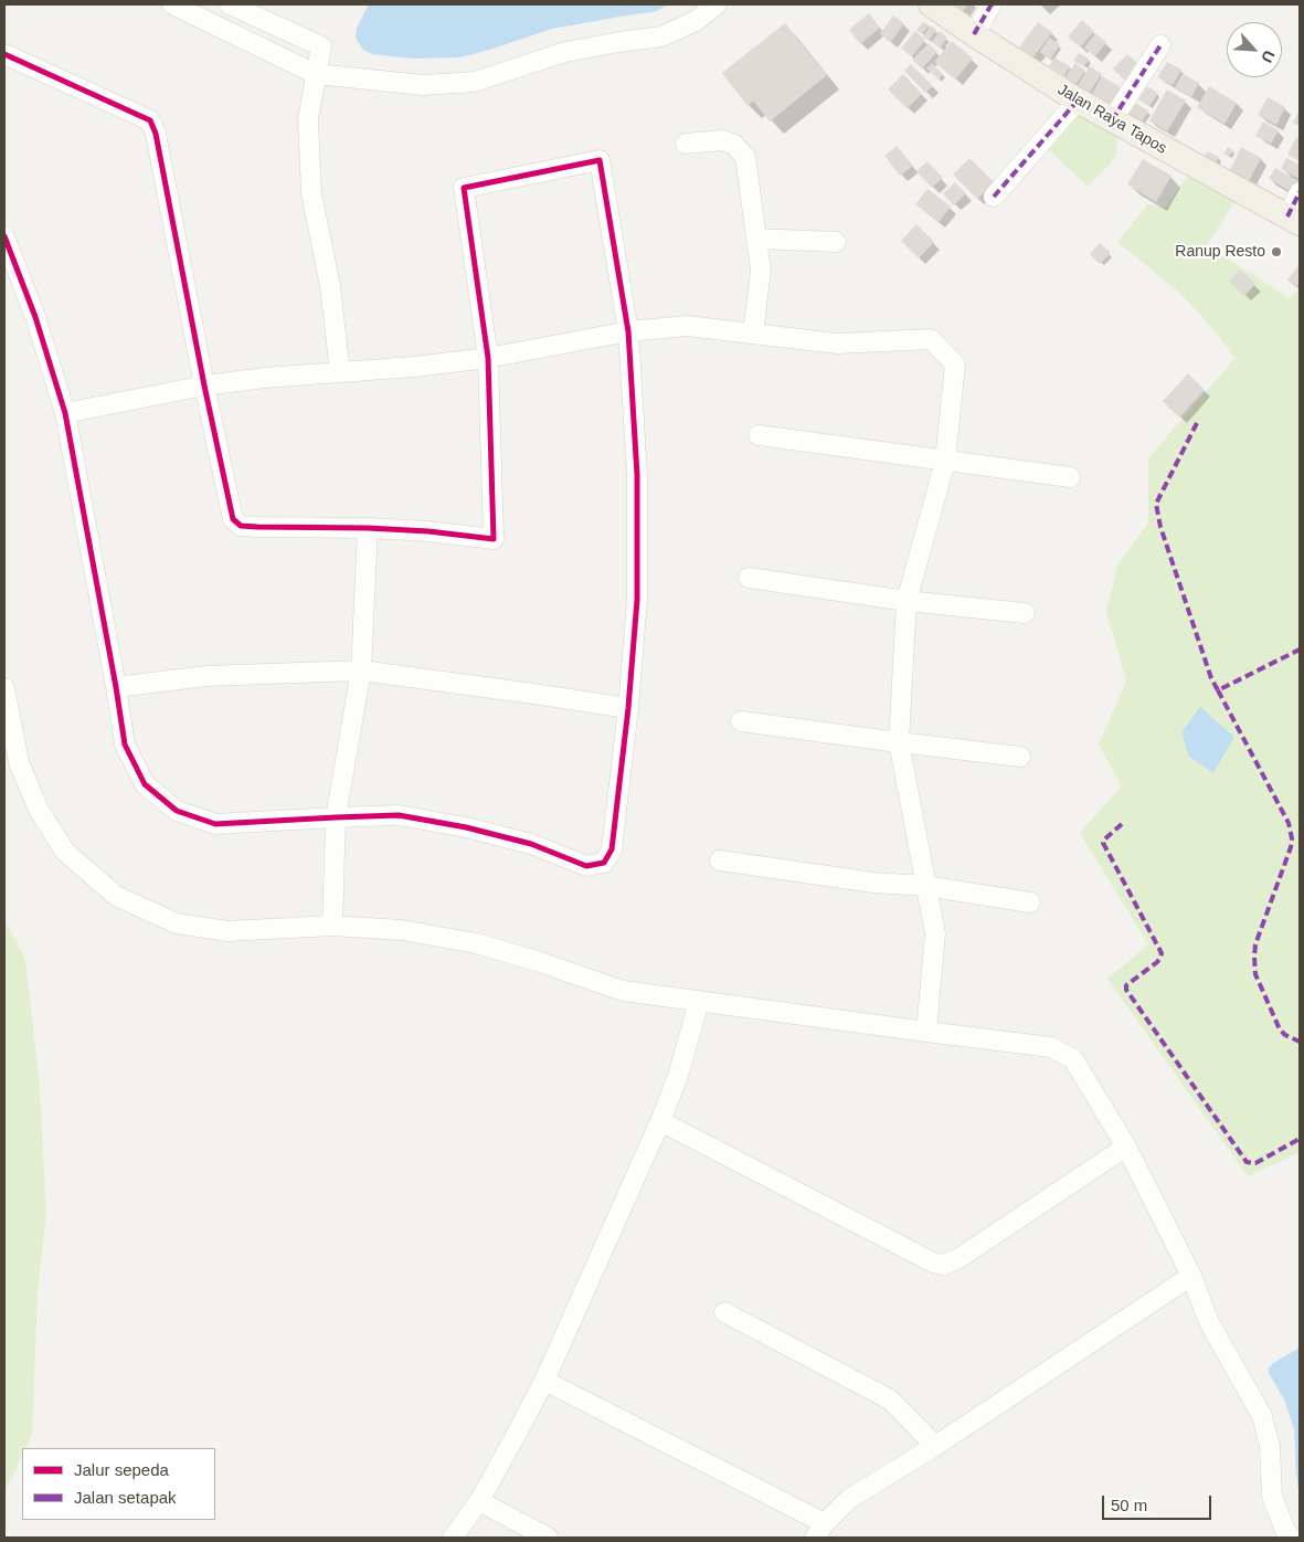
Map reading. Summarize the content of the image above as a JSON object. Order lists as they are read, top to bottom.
{
  "streets": {
    "main road": ["Jalan Raya Tapos"]
  },
  "places": ["Ranup Resto"],
  "legend": ["Jalur sepeda", "Jalan setapak"],
  "scale_bar": "50 m",
  "north": "bottom right"
}
